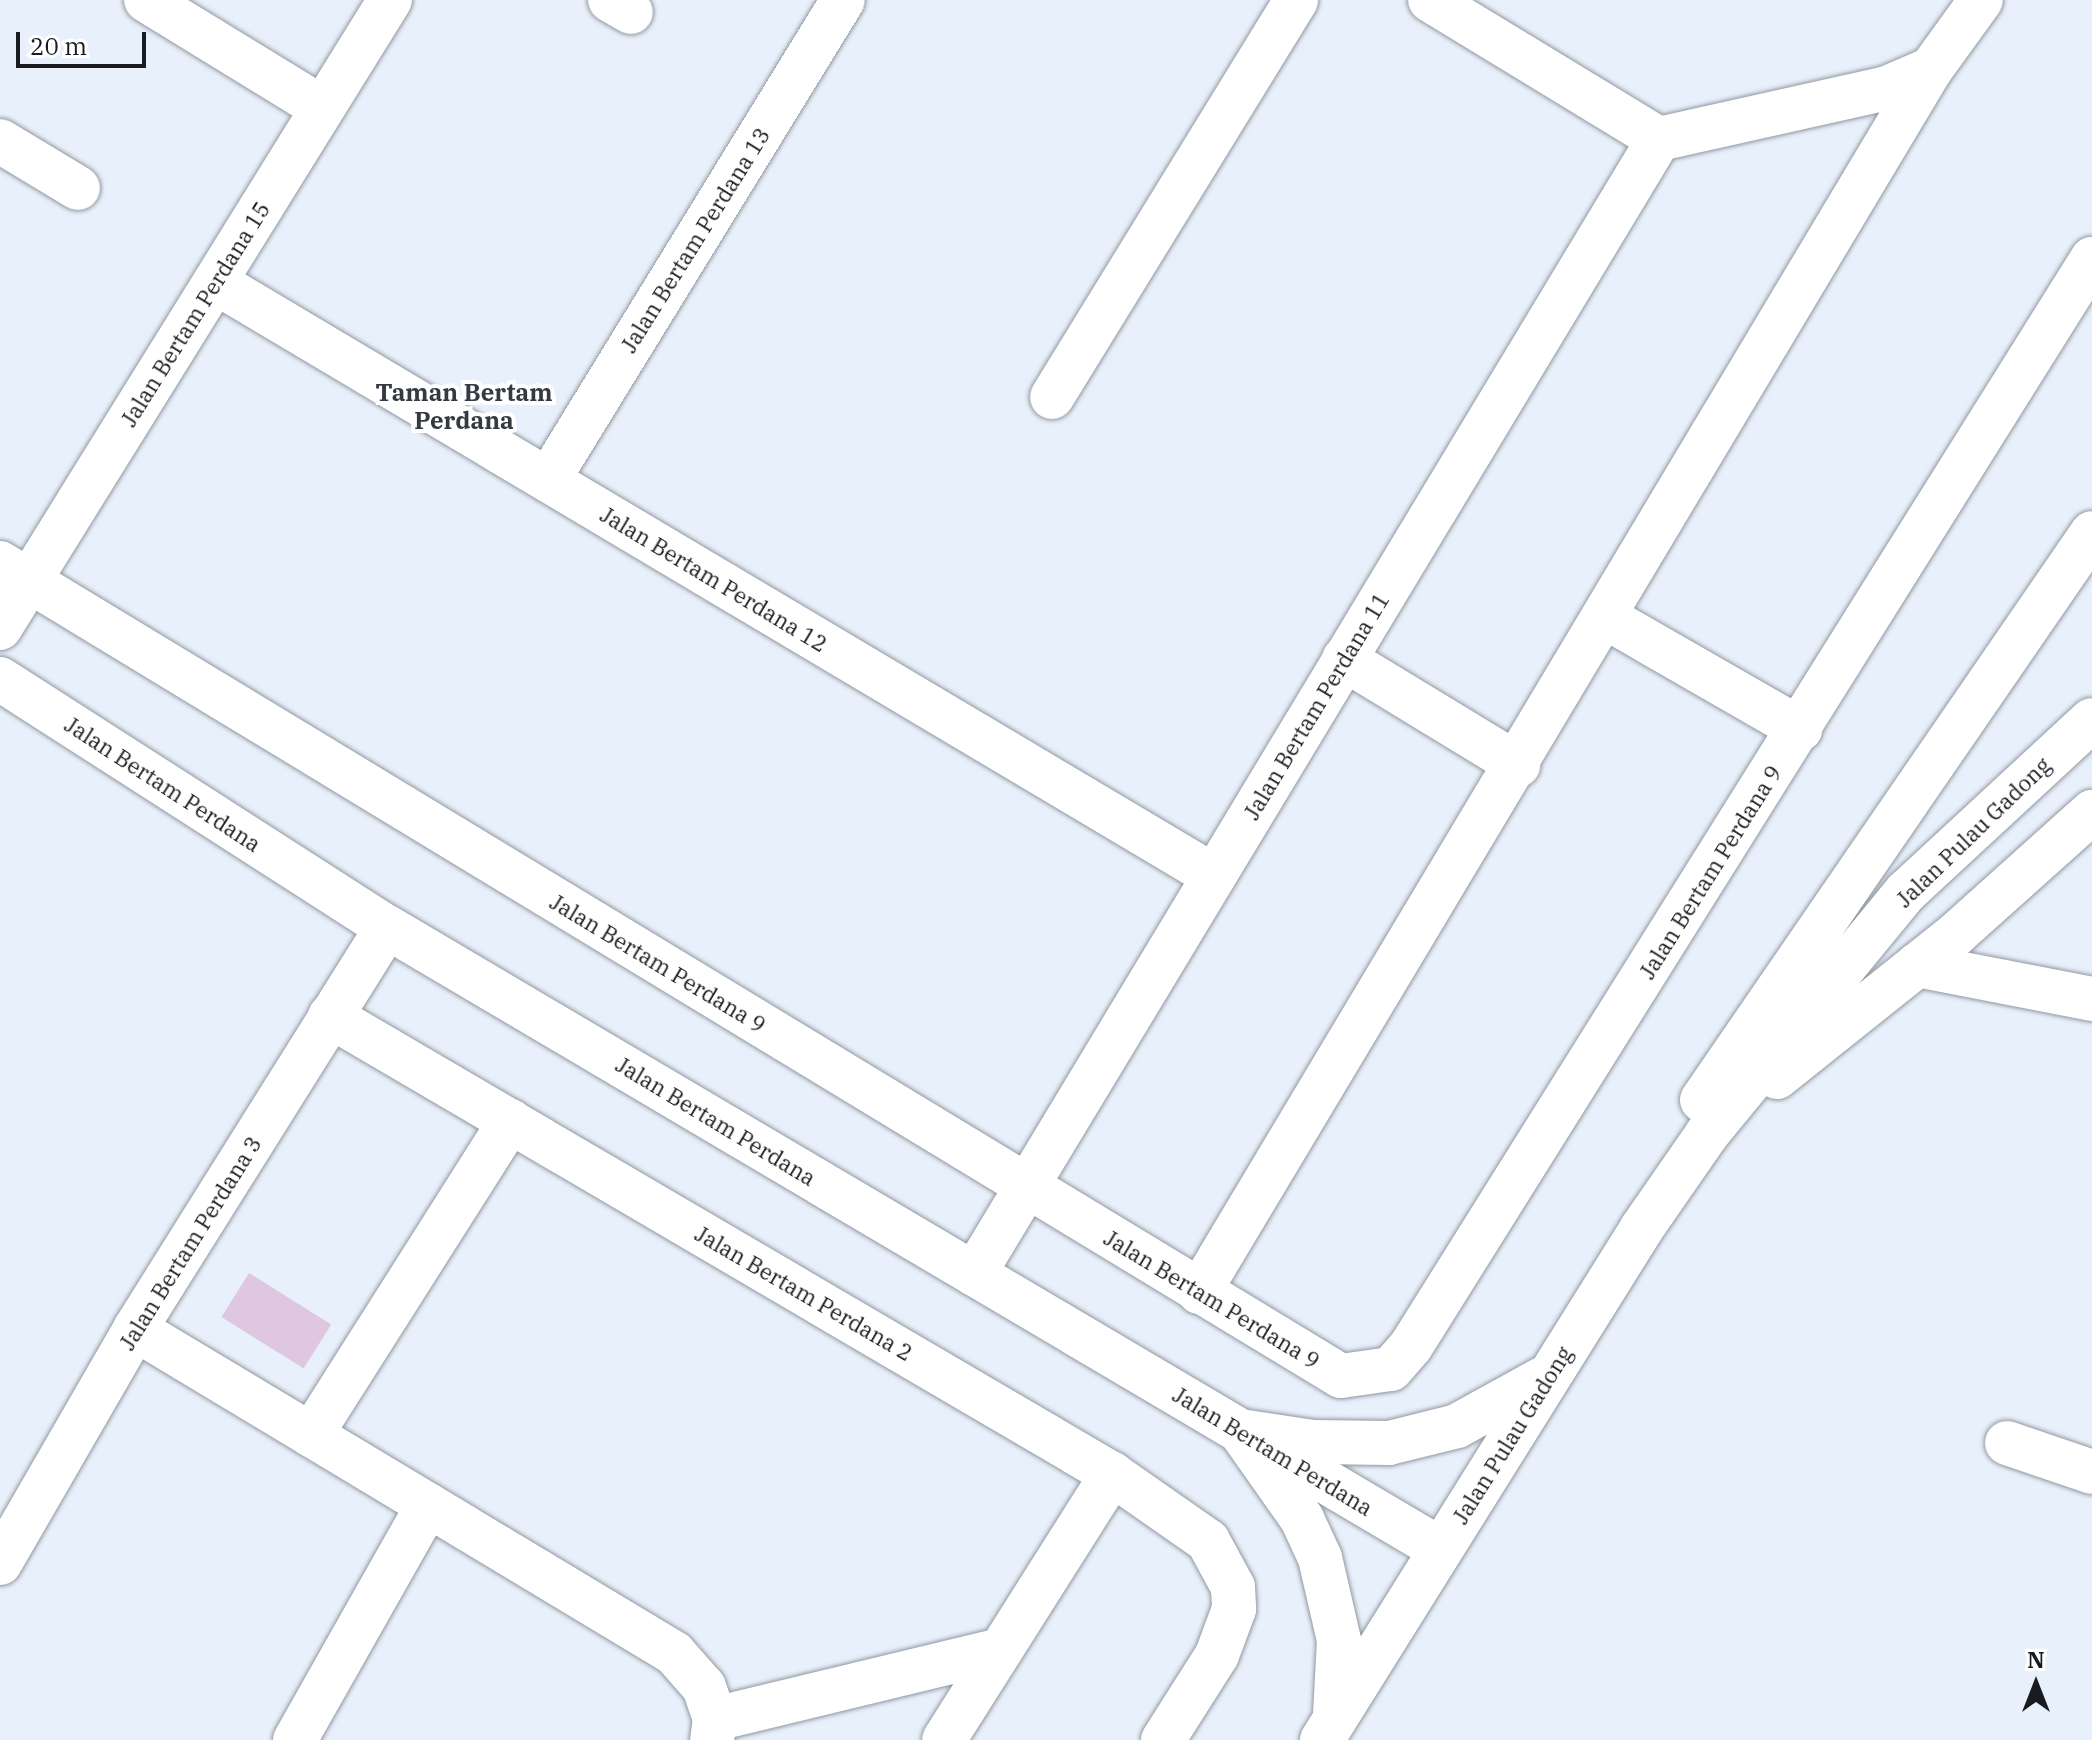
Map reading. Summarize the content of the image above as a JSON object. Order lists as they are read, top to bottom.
{
  "streets": {
    "street": [
      "Jalan Bertam Perdana 13",
      "Jalan Bertam Perdana 15",
      "Jalan Bertam Perdana 12",
      "Jalan Bertam Perdana 11",
      "Jalan Bertam Perdana",
      "Jalan Pulau Gadong",
      "Jalan Bertam Perdana 9",
      "Jalan Bertam Perdana 3",
      "Jalan Bertam Perdana 2"
    ]
  },
  "crossings": [
    ["Jalan Bertam Perdana 13", "Jalan Bertam Perdana 12"],
    ["Jalan Bertam Perdana 15", "Jalan Bertam Perdana 12"],
    ["Jalan Bertam Perdana 15", "Jalan Bertam Perdana 9"],
    ["Jalan Bertam Perdana 12", "Jalan Bertam Perdana 11"],
    ["Jalan Bertam Perdana 11", "Jalan Bertam Perdana"],
    ["Jalan Bertam Perdana 11", "Jalan Bertam Perdana 9"],
    ["Jalan Bertam Perdana", "Jalan Pulau Gadong"],
    ["Jalan Bertam Perdana", "Jalan Bertam Perdana 3"],
    ["Jalan Bertam Perdana 3", "Jalan Bertam Perdana 2"]
  ],
  "districts": ["Taman Bertam Perdana"],
  "scale_bar": "20 m",
  "north": "top"
}
